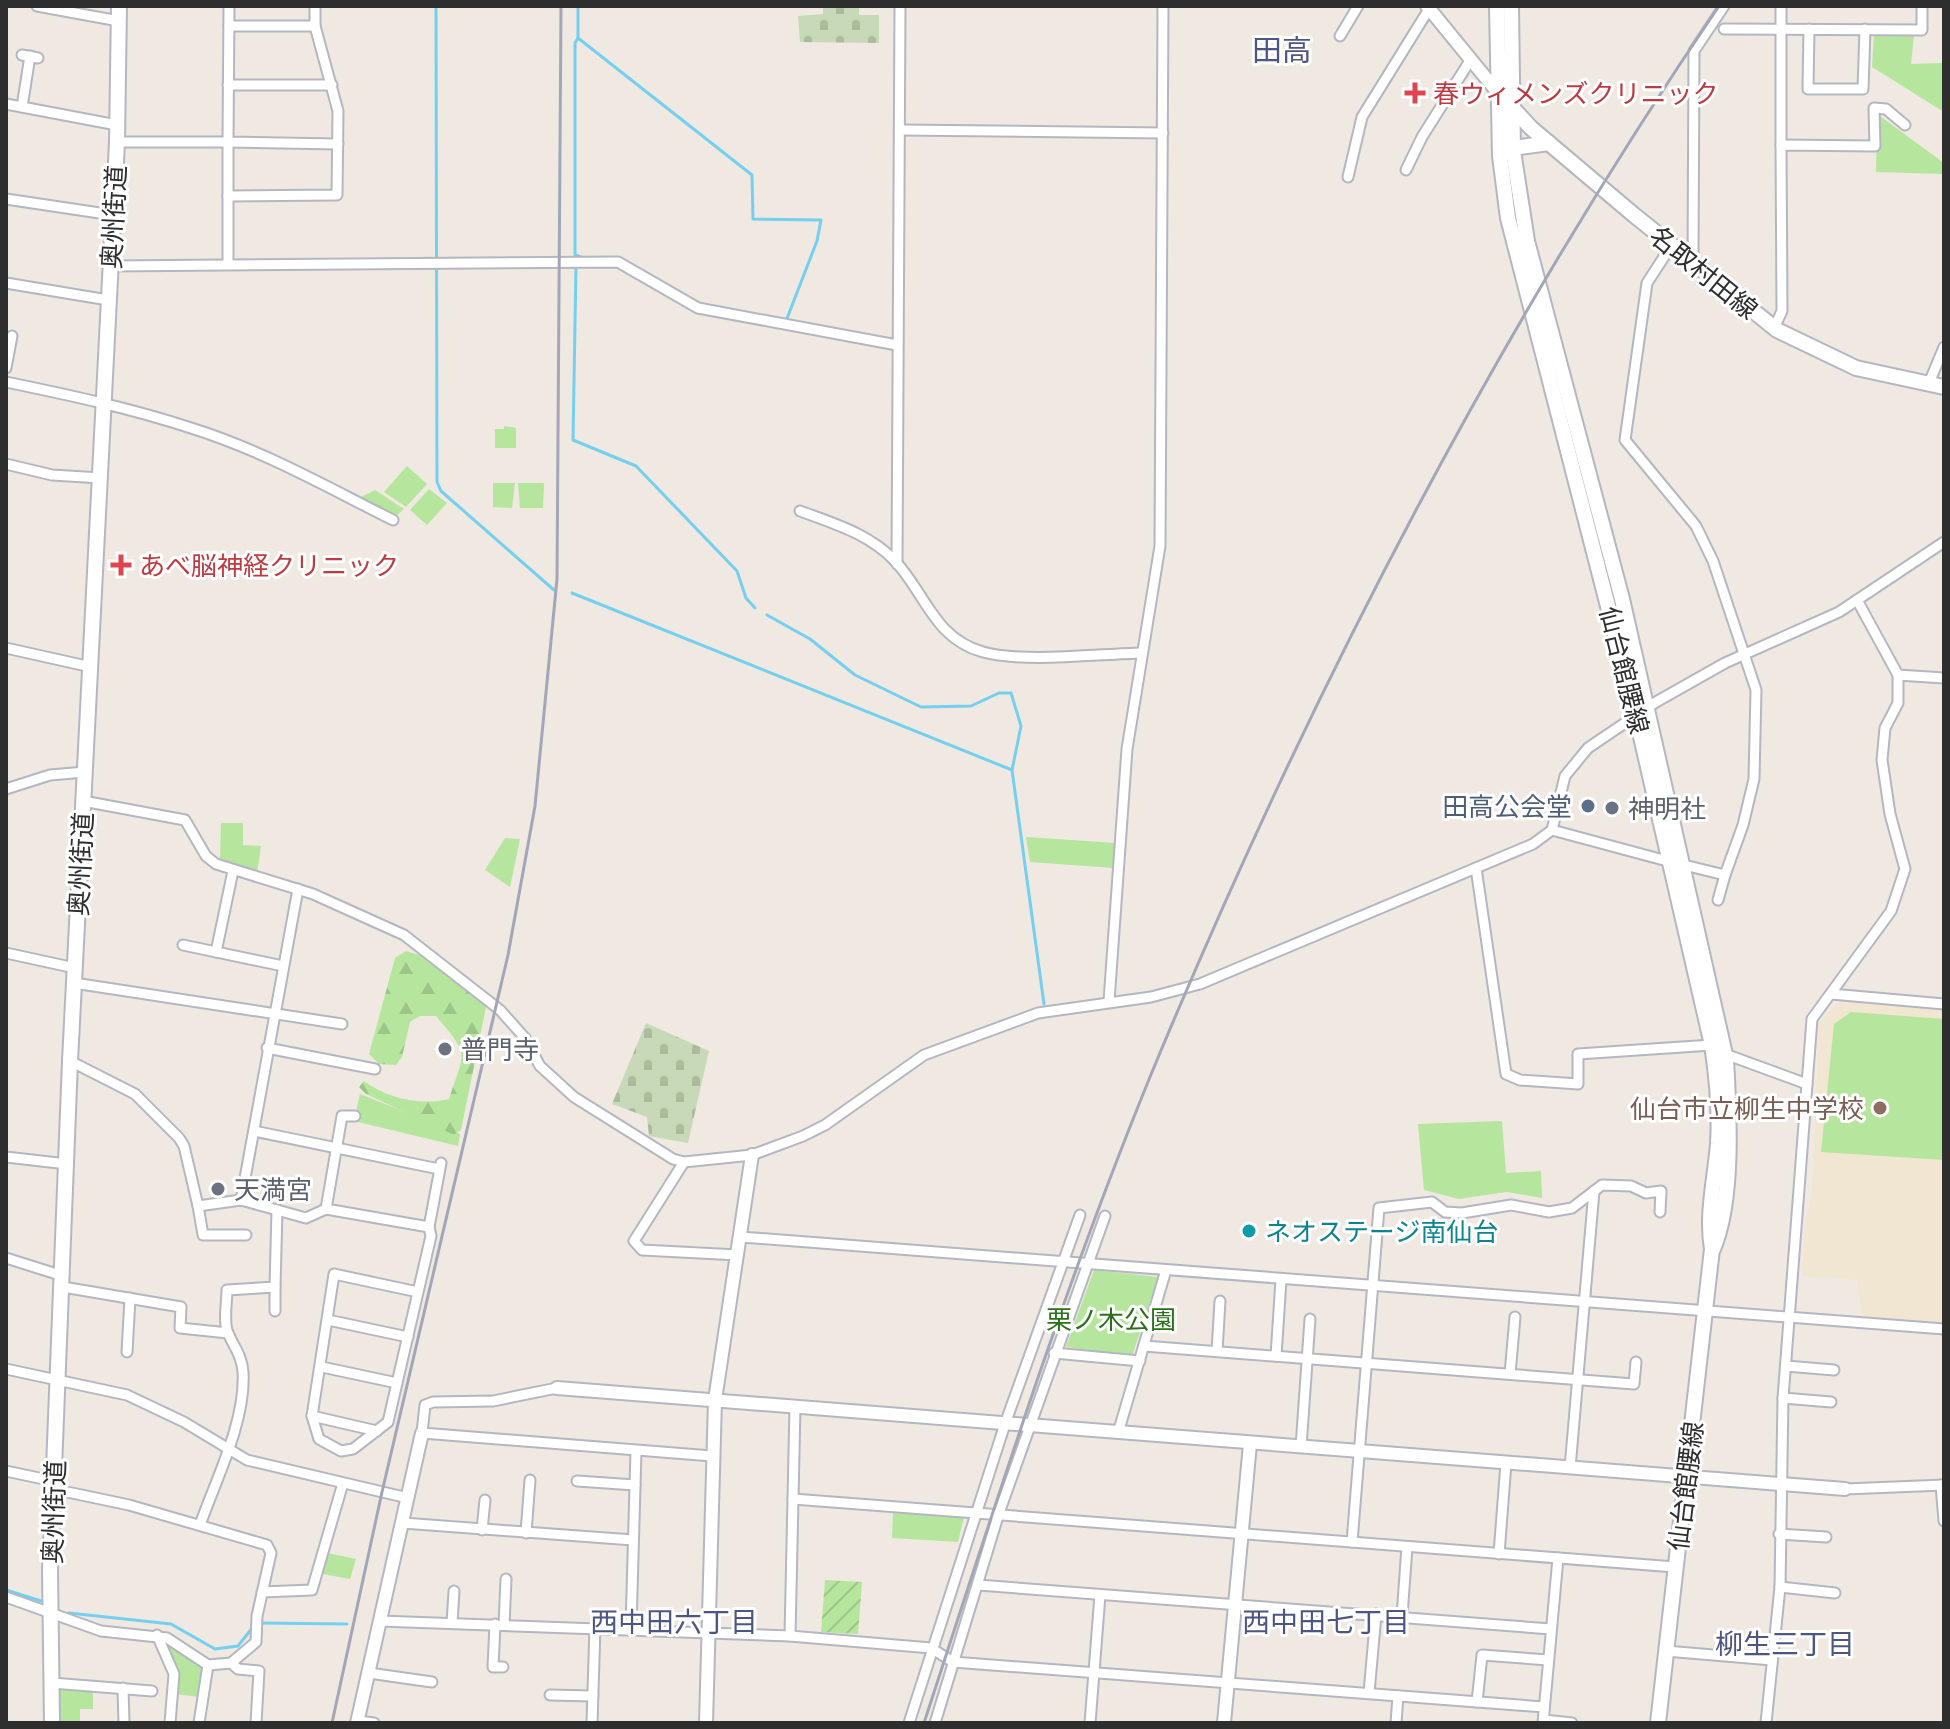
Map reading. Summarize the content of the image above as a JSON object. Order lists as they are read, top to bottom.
{
  "streets": {
    "main road": ["奥州街道", "名取村田線", "仙台館腰線"]
  },
  "crossings": [
    ["名取村田線", "仙台館腰線"]
  ],
  "districts": [
    "田高",
    "西中田六丁目",
    "西中田七丁目",
    "柳生三丁目"
  ],
  "parks": ["栗ノ木公園"],
  "places": {
    "health": ["春ウィメンズクリニック", "あべ脳神経クリニック"],
    "other": [
      "田高公会堂",
      "神明社",
      "普門寺",
      "仙台市立柳生中学校",
      "天満宮",
      "ネオステージ南仙台"
    ]
  }
}
